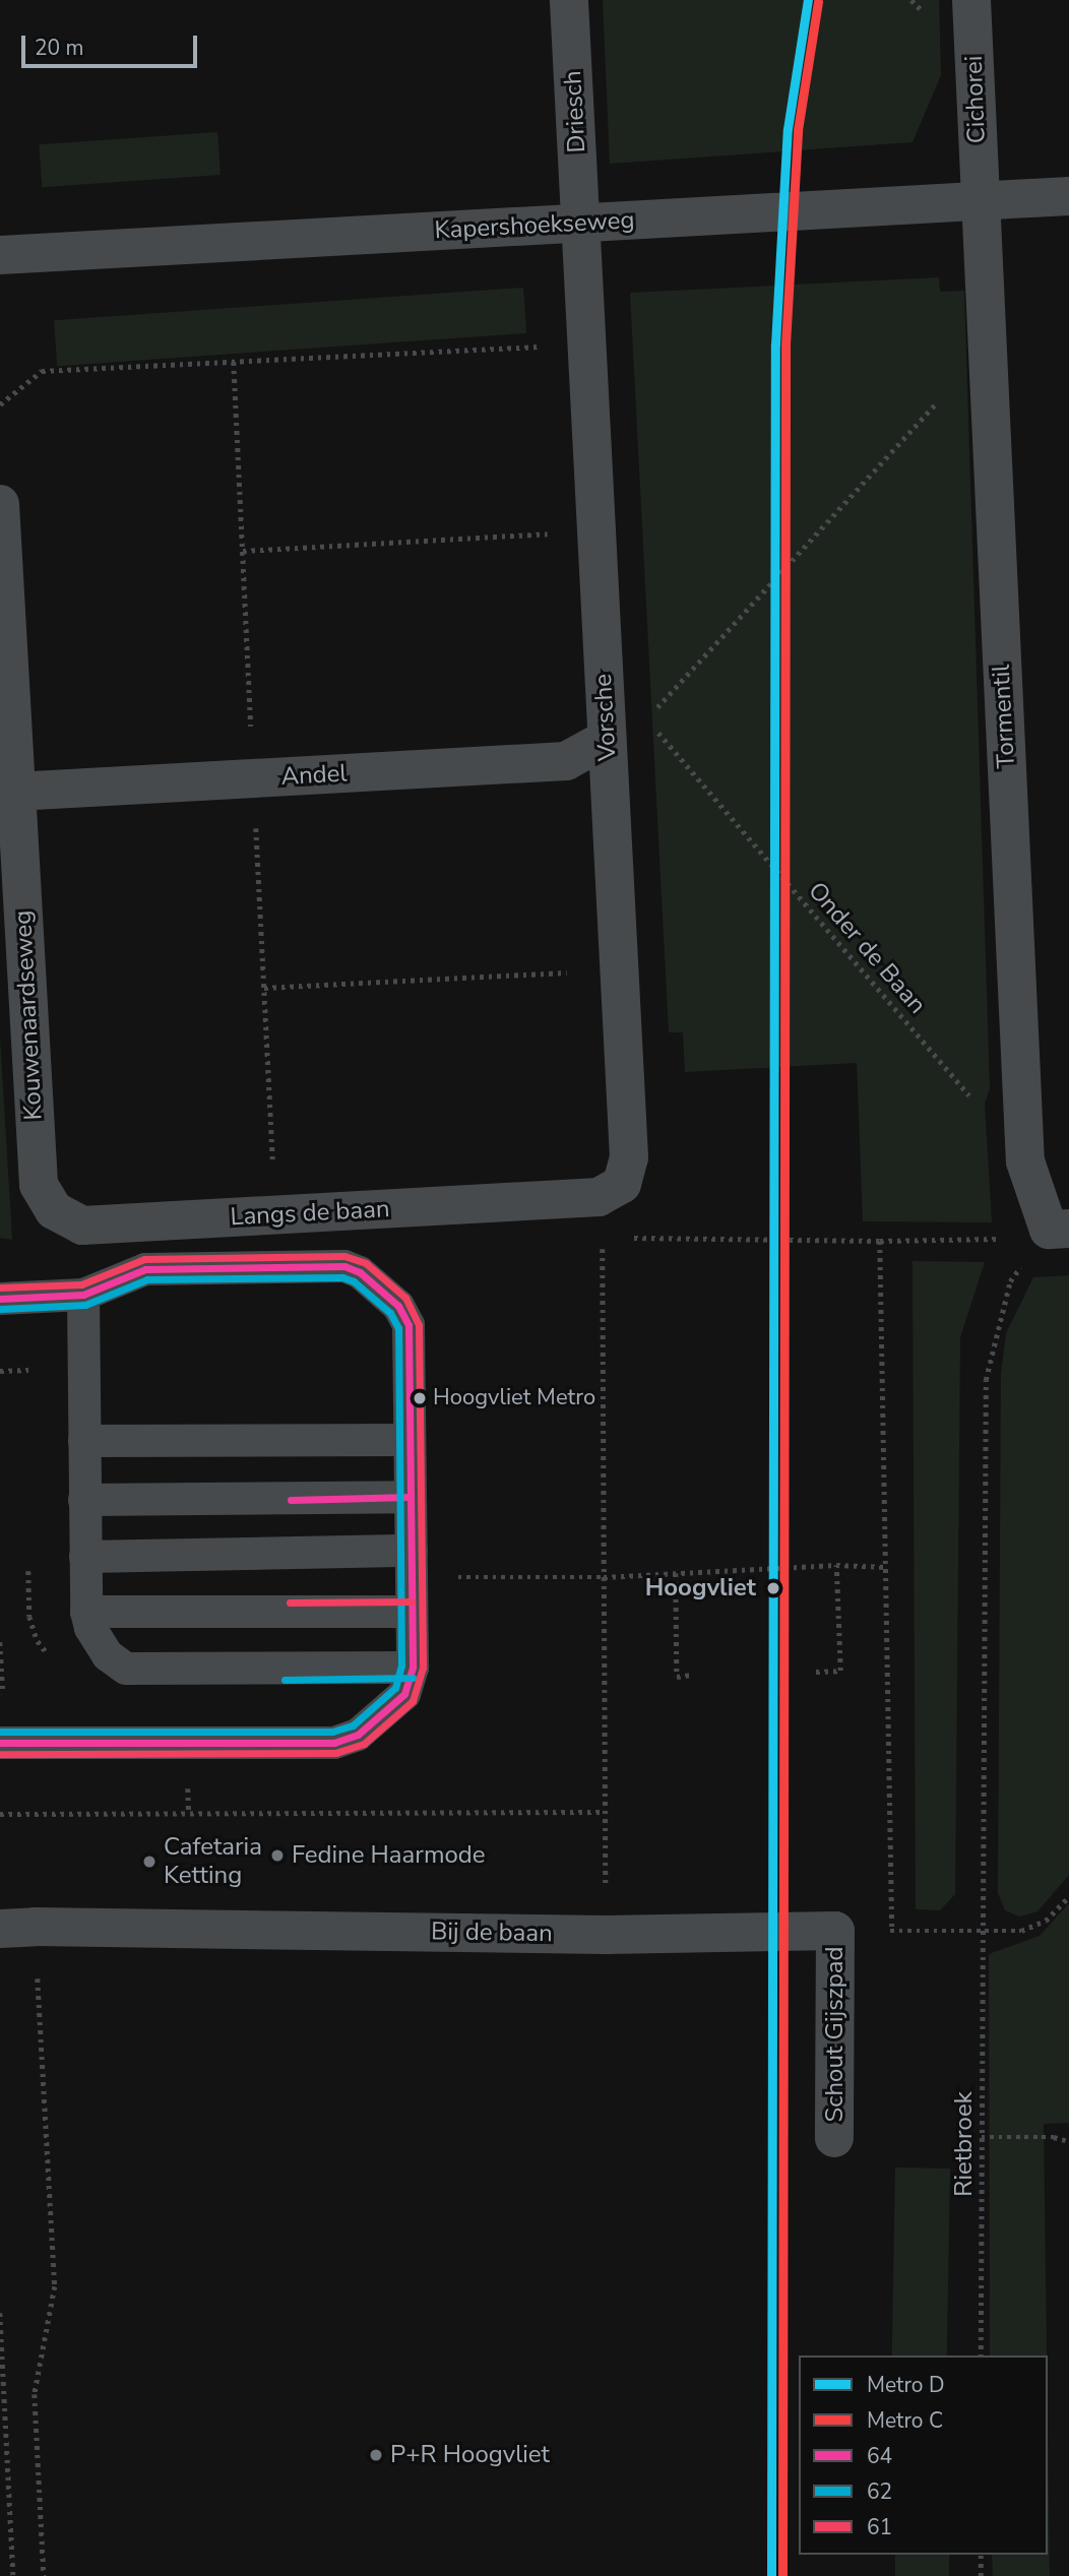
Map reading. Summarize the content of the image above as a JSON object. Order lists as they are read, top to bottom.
{
  "streets": {
    "street": [
      "Cichorei",
      "Driesch",
      "Kapershoekseweg",
      "Tormentil",
      "Vorsche",
      "Andel",
      "Kouwenaardseweg",
      "Langs de baan",
      "Bij de baan",
      "Schout Gijszpad"
    ],
    "path": ["Onder de Baan", "Rietbroek"]
  },
  "crossings": [
    ["Cichorei", "Kapershoekseweg"],
    ["Cichorei", "Tormentil"],
    ["Driesch", "Kapershoekseweg"],
    ["Driesch", "Vorsche"],
    ["Kapershoekseweg", "Tormentil"],
    ["Kapershoekseweg", "Vorsche"],
    ["Tormentil", "Rietbroek"],
    ["Vorsche", "Andel"],
    ["Vorsche", "Langs de baan"],
    ["Andel", "Kouwenaardseweg"],
    ["Kouwenaardseweg", "Langs de baan"],
    ["Bij de baan", "Schout Gijszpad"]
  ],
  "places": [
    "Hoogvliet Metro",
    "Hoogvliet",
    "Fedine Haarmode",
    "Cafetaria Ketting",
    "P+R Hoogvliet"
  ],
  "lines": [
    "metro line D",
    "metro line C",
    "transit line 61",
    "transit line 64",
    "transit line 62"
  ],
  "legend": [
    "Metro D",
    "Metro C",
    "64",
    "62",
    "61"
  ],
  "scale_bar": "20 m"
}
